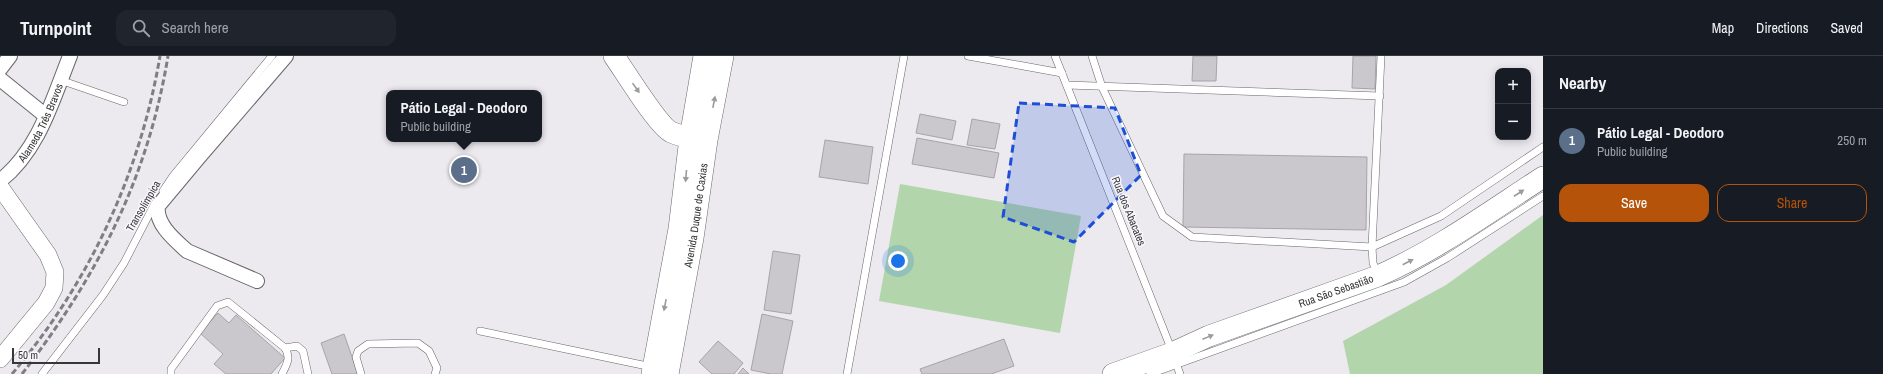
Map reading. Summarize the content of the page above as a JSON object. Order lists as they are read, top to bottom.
{
  "streets": {
    "main road": ["Avenida Duque de Caxias", "Rua São Sebastião"],
    "street": ["Alameda Três Bravos"],
    "lane": ["Transolímpica", "Rua dos Abacates"]
  },
  "crossings": [
    ["Rua dos Abacates", "Rua São Sebastião"]
  ],
  "scale_bar": "50 m",
  "page": {
    "header": "Turnpoint",
    "search": "Search here",
    "nav": ["Map", "Directions", "Saved"],
    "heading": "Nearby",
    "map_buttons": ["+", "−"],
    "popup": ["Pátio Legal - Deodoro", "Public building"],
    "list": [
      {
        "mark": "1",
        "name": "Pátio Legal - Deodoro",
        "note": "Public building",
        "value": "250 m"
      }
    ],
    "pins": "1",
    "buttons": ["Save", "Share"],
    "scale": "50 m"
  }
}
